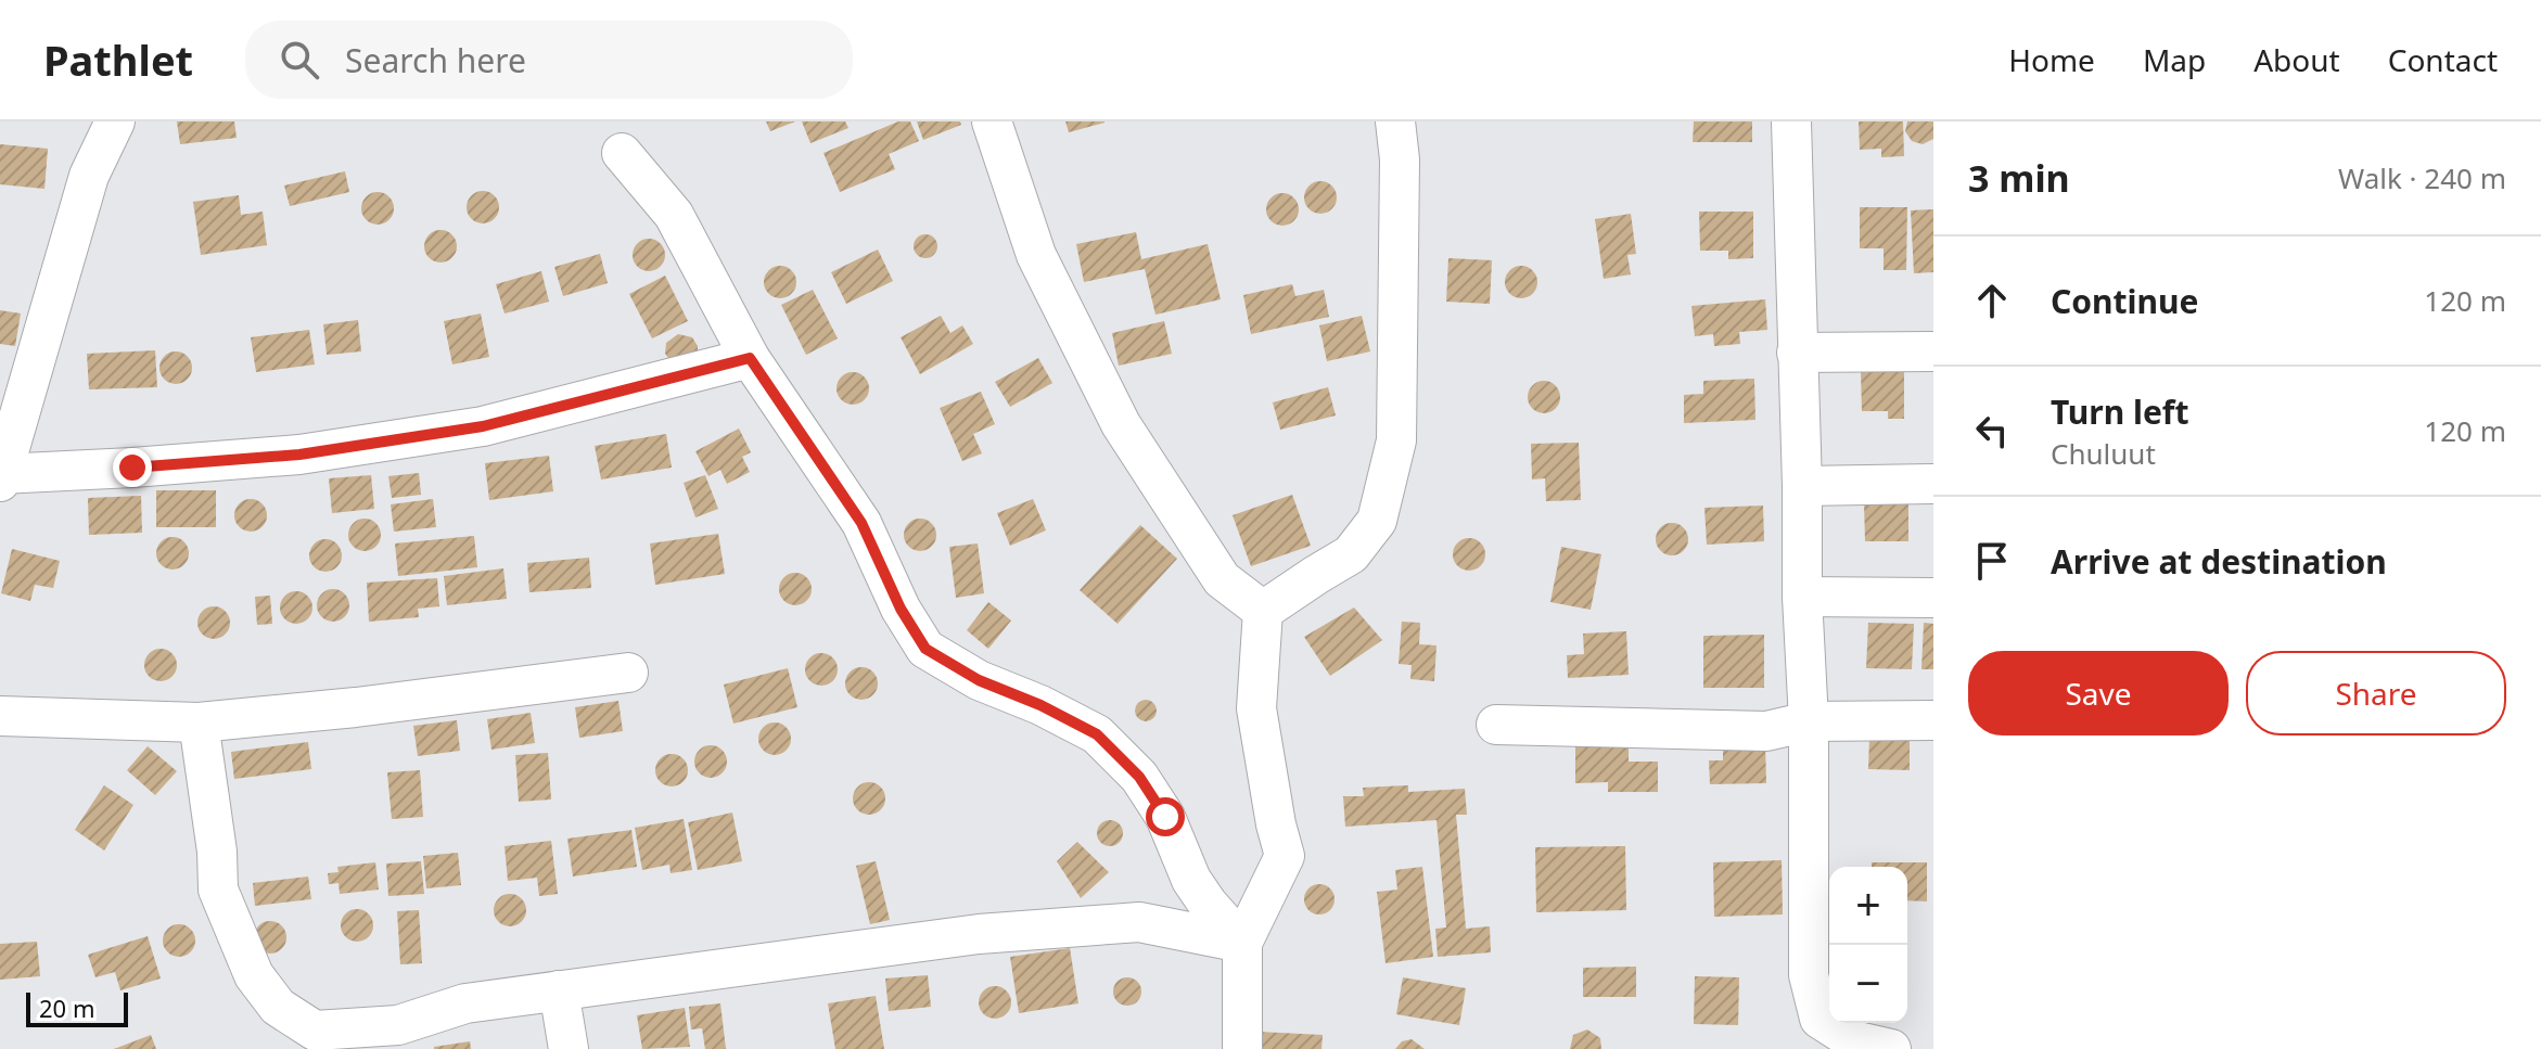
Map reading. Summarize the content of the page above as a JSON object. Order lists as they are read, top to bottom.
{
  "scale_bar": "20 m",
  "page": {
    "header": "Pathlet",
    "search": "Search here",
    "nav": [
      "Home",
      "Map",
      "About",
      "Contact"
    ],
    "heading": ["3 min", "Walk · 240 m"],
    "list": [
      ["Continue", "120 m"],
      ["Turn left", "Chuluut", "120 m"],
      "Arrive at destination"
    ],
    "buttons": ["Save", "Share"],
    "map_buttons": ["+", "−"],
    "scale": "20 m"
  }
}
